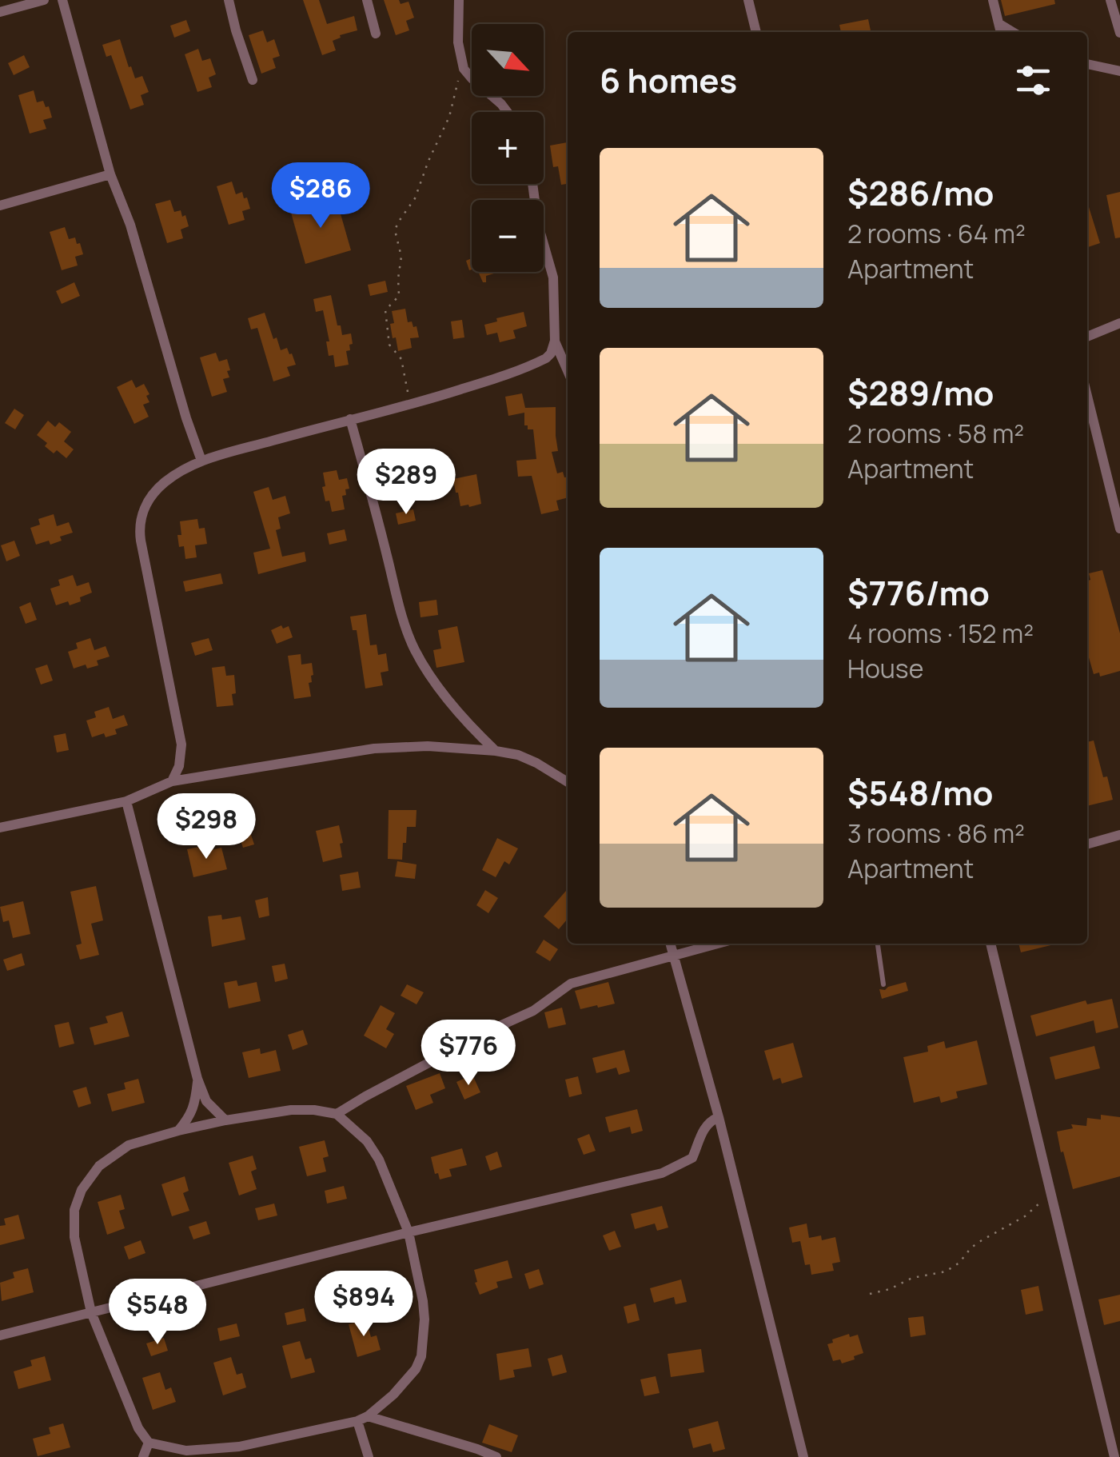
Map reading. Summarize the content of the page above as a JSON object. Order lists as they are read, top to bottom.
{
  "north": "bottom right",
  "page": {
    "map_buttons": ["+", "−"],
    "heading": "6 homes",
    "list": [
      {
        "name": "$286/mo",
        "note": "2 rooms · 64 m² · Apartment"
      },
      {
        "name": "$289/mo",
        "note": "2 rooms · 58 m² · Apartment"
      },
      {
        "name": "$776/mo",
        "note": "4 rooms · 152 m² · House"
      },
      {
        "name": "$548/mo",
        "note": "3 rooms · 86 m² · Apartment"
      }
    ],
    "price": [
      "$286",
      "$289",
      "$298",
      "$776",
      "$894",
      "$548"
    ]
  }
}
